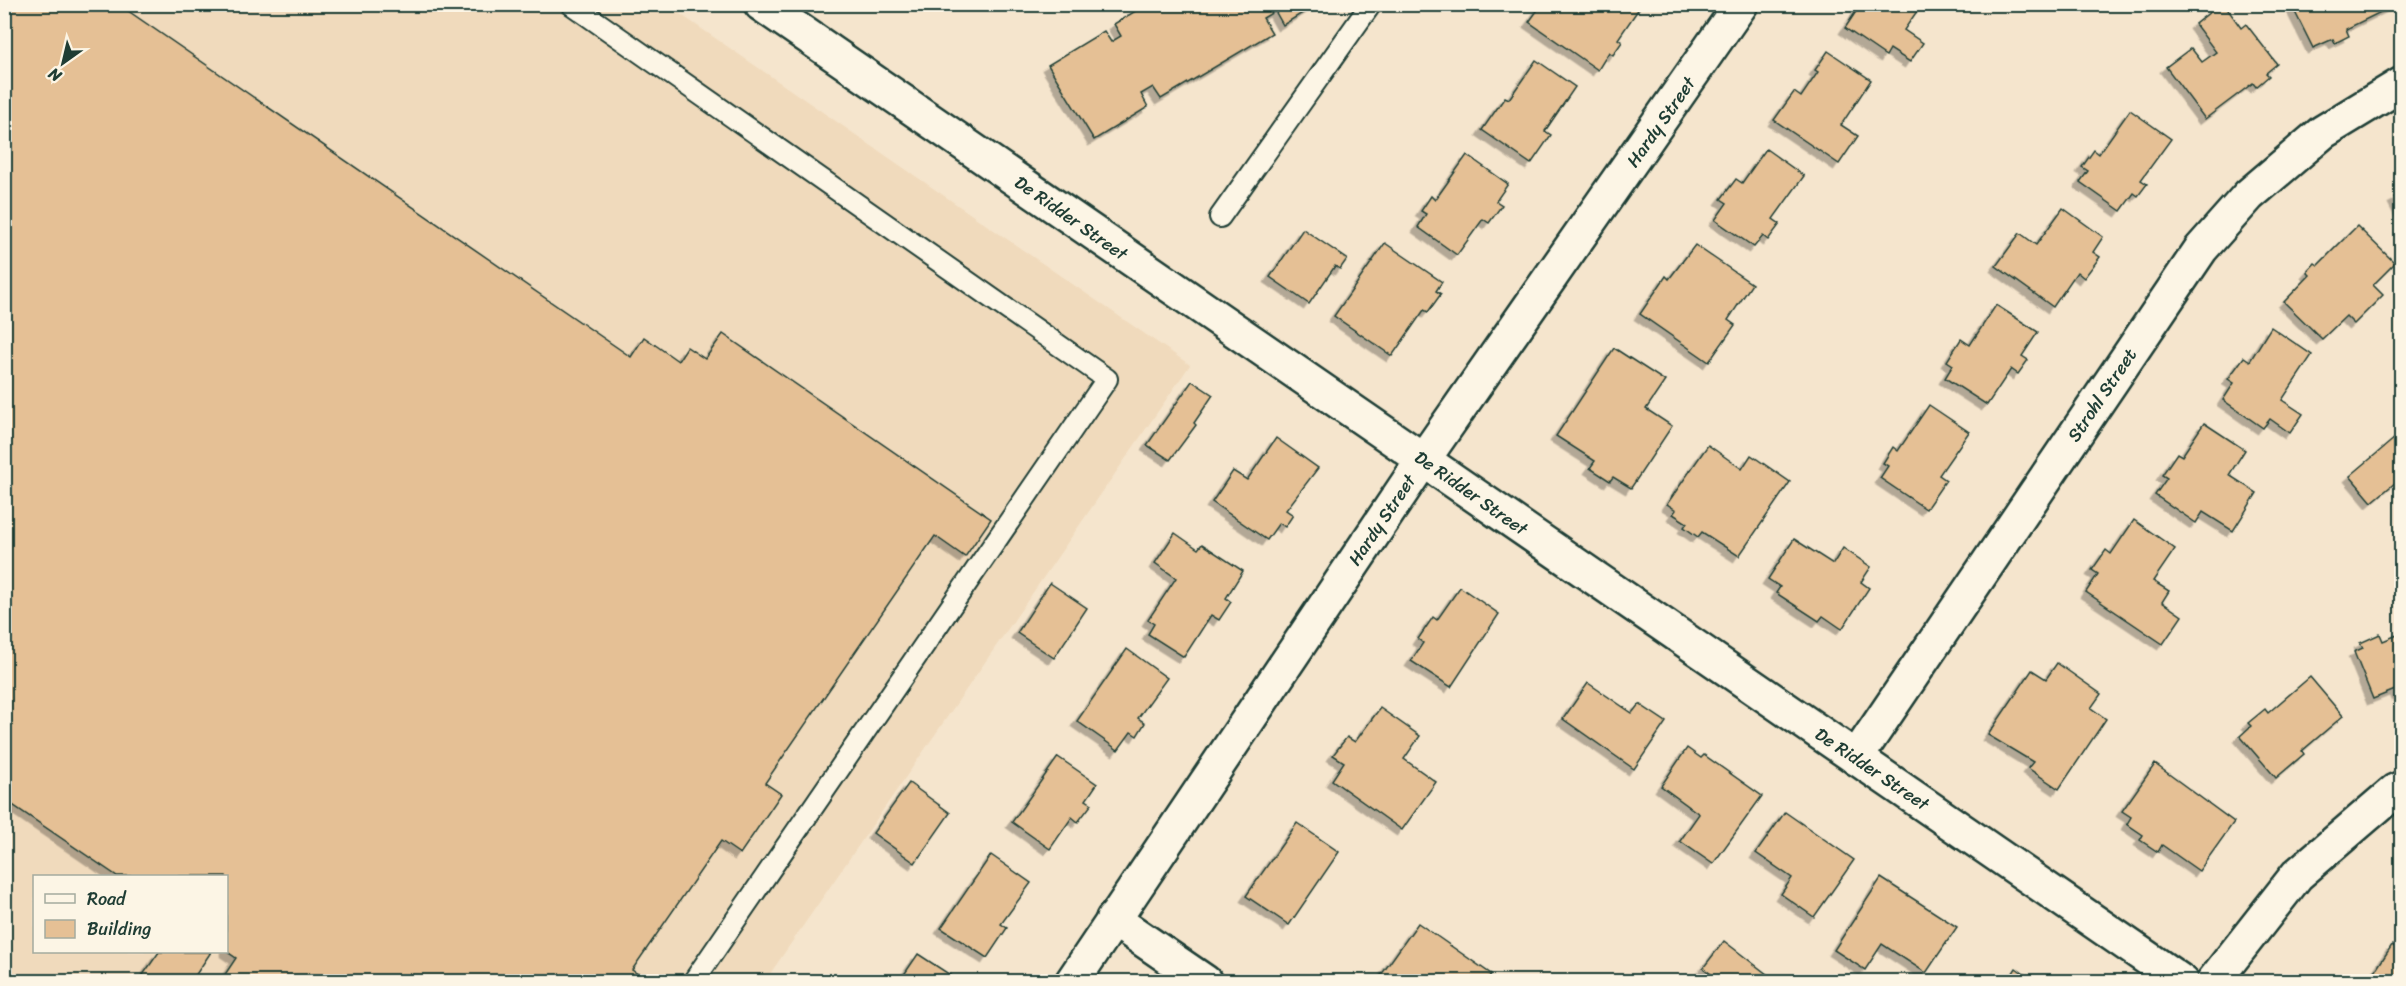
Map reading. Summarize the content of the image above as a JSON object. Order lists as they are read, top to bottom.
{
  "streets": {
    "street": ["Hardy Street", "De Ridder Street", "Strohl Street"]
  },
  "crossings": [
    ["Hardy Street", "De Ridder Street"],
    ["De Ridder Street", "Strohl Street"]
  ],
  "legend": ["Road", "Building"],
  "north": "bottom left"
}
